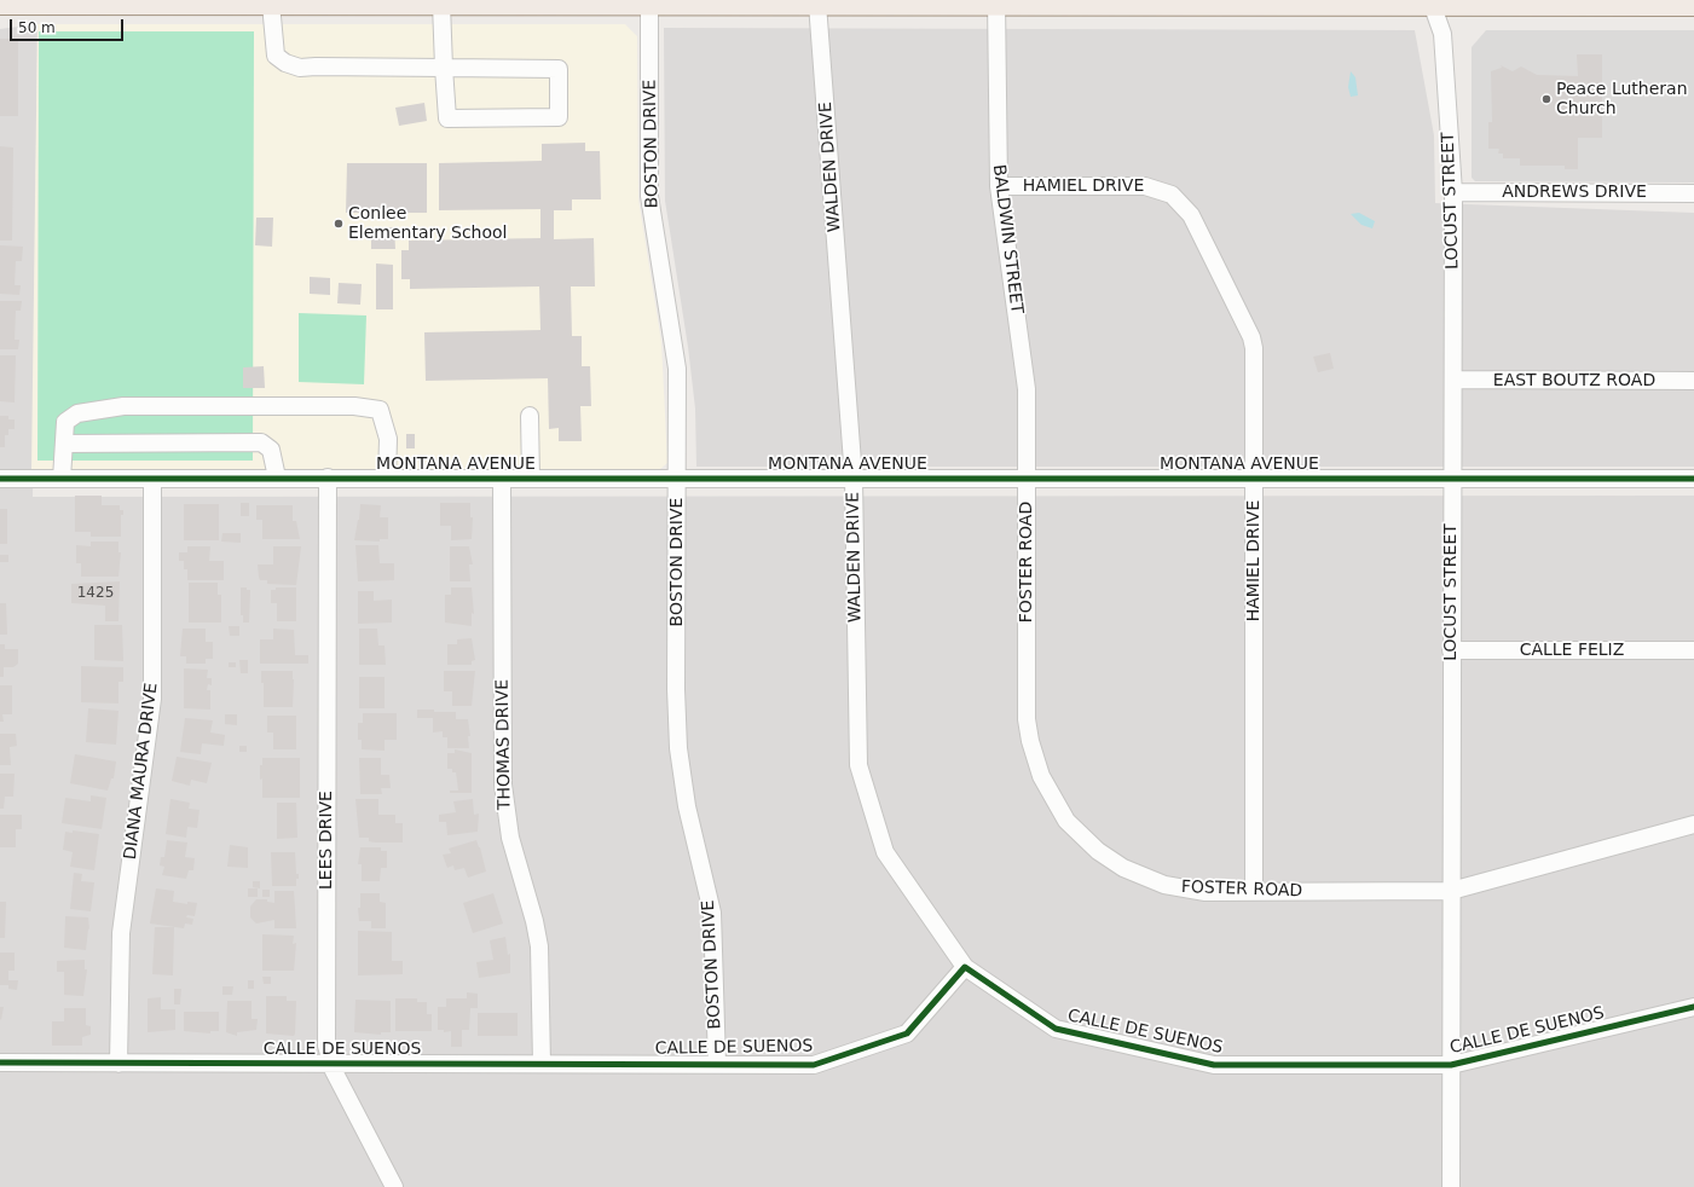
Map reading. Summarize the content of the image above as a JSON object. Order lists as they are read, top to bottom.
{
  "streets": {
    "street": [
      "BOSTON DRIVE",
      "WALDEN DRIVE",
      "HAMIEL DRIVE",
      "ANDREWS DRIVE",
      "LOCUST STREET",
      "BALDWIN STREET",
      "EAST BOUTZ ROAD",
      "MONTANA AVENUE",
      "FOSTER ROAD",
      "CALLE FELIZ",
      "THOMAS DRIVE",
      "DIANA MAURA DRIVE",
      "LEES DRIVE",
      "CALLE DE SUENOS"
    ]
  },
  "crossings": [
    ["BOSTON DRIVE", "MONTANA AVENUE"],
    ["BOSTON DRIVE", "CALLE DE SUENOS"],
    ["WALDEN DRIVE", "MONTANA AVENUE"],
    ["WALDEN DRIVE", "CALLE DE SUENOS"],
    ["HAMIEL DRIVE", "BALDWIN STREET"],
    ["HAMIEL DRIVE", "MONTANA AVENUE"],
    ["HAMIEL DRIVE", "FOSTER ROAD"],
    ["ANDREWS DRIVE", "LOCUST STREET"],
    ["LOCUST STREET", "EAST BOUTZ ROAD"],
    ["LOCUST STREET", "MONTANA AVENUE"],
    ["LOCUST STREET", "FOSTER ROAD"],
    ["LOCUST STREET", "CALLE FELIZ"],
    ["LOCUST STREET", "CALLE DE SUENOS"],
    ["BALDWIN STREET", "MONTANA AVENUE"],
    ["BALDWIN STREET", "FOSTER ROAD"],
    ["MONTANA AVENUE", "FOSTER ROAD"],
    ["MONTANA AVENUE", "THOMAS DRIVE"],
    ["MONTANA AVENUE", "DIANA MAURA DRIVE"],
    ["MONTANA AVENUE", "LEES DRIVE"],
    ["THOMAS DRIVE", "CALLE DE SUENOS"],
    ["DIANA MAURA DRIVE", "CALLE DE SUENOS"],
    ["LEES DRIVE", "CALLE DE SUENOS"]
  ],
  "places": ["Peace Lutheran Church", "Conlee Elementary School"],
  "house_numbers": ["1425"],
  "scale_bar": "50 m"
}
